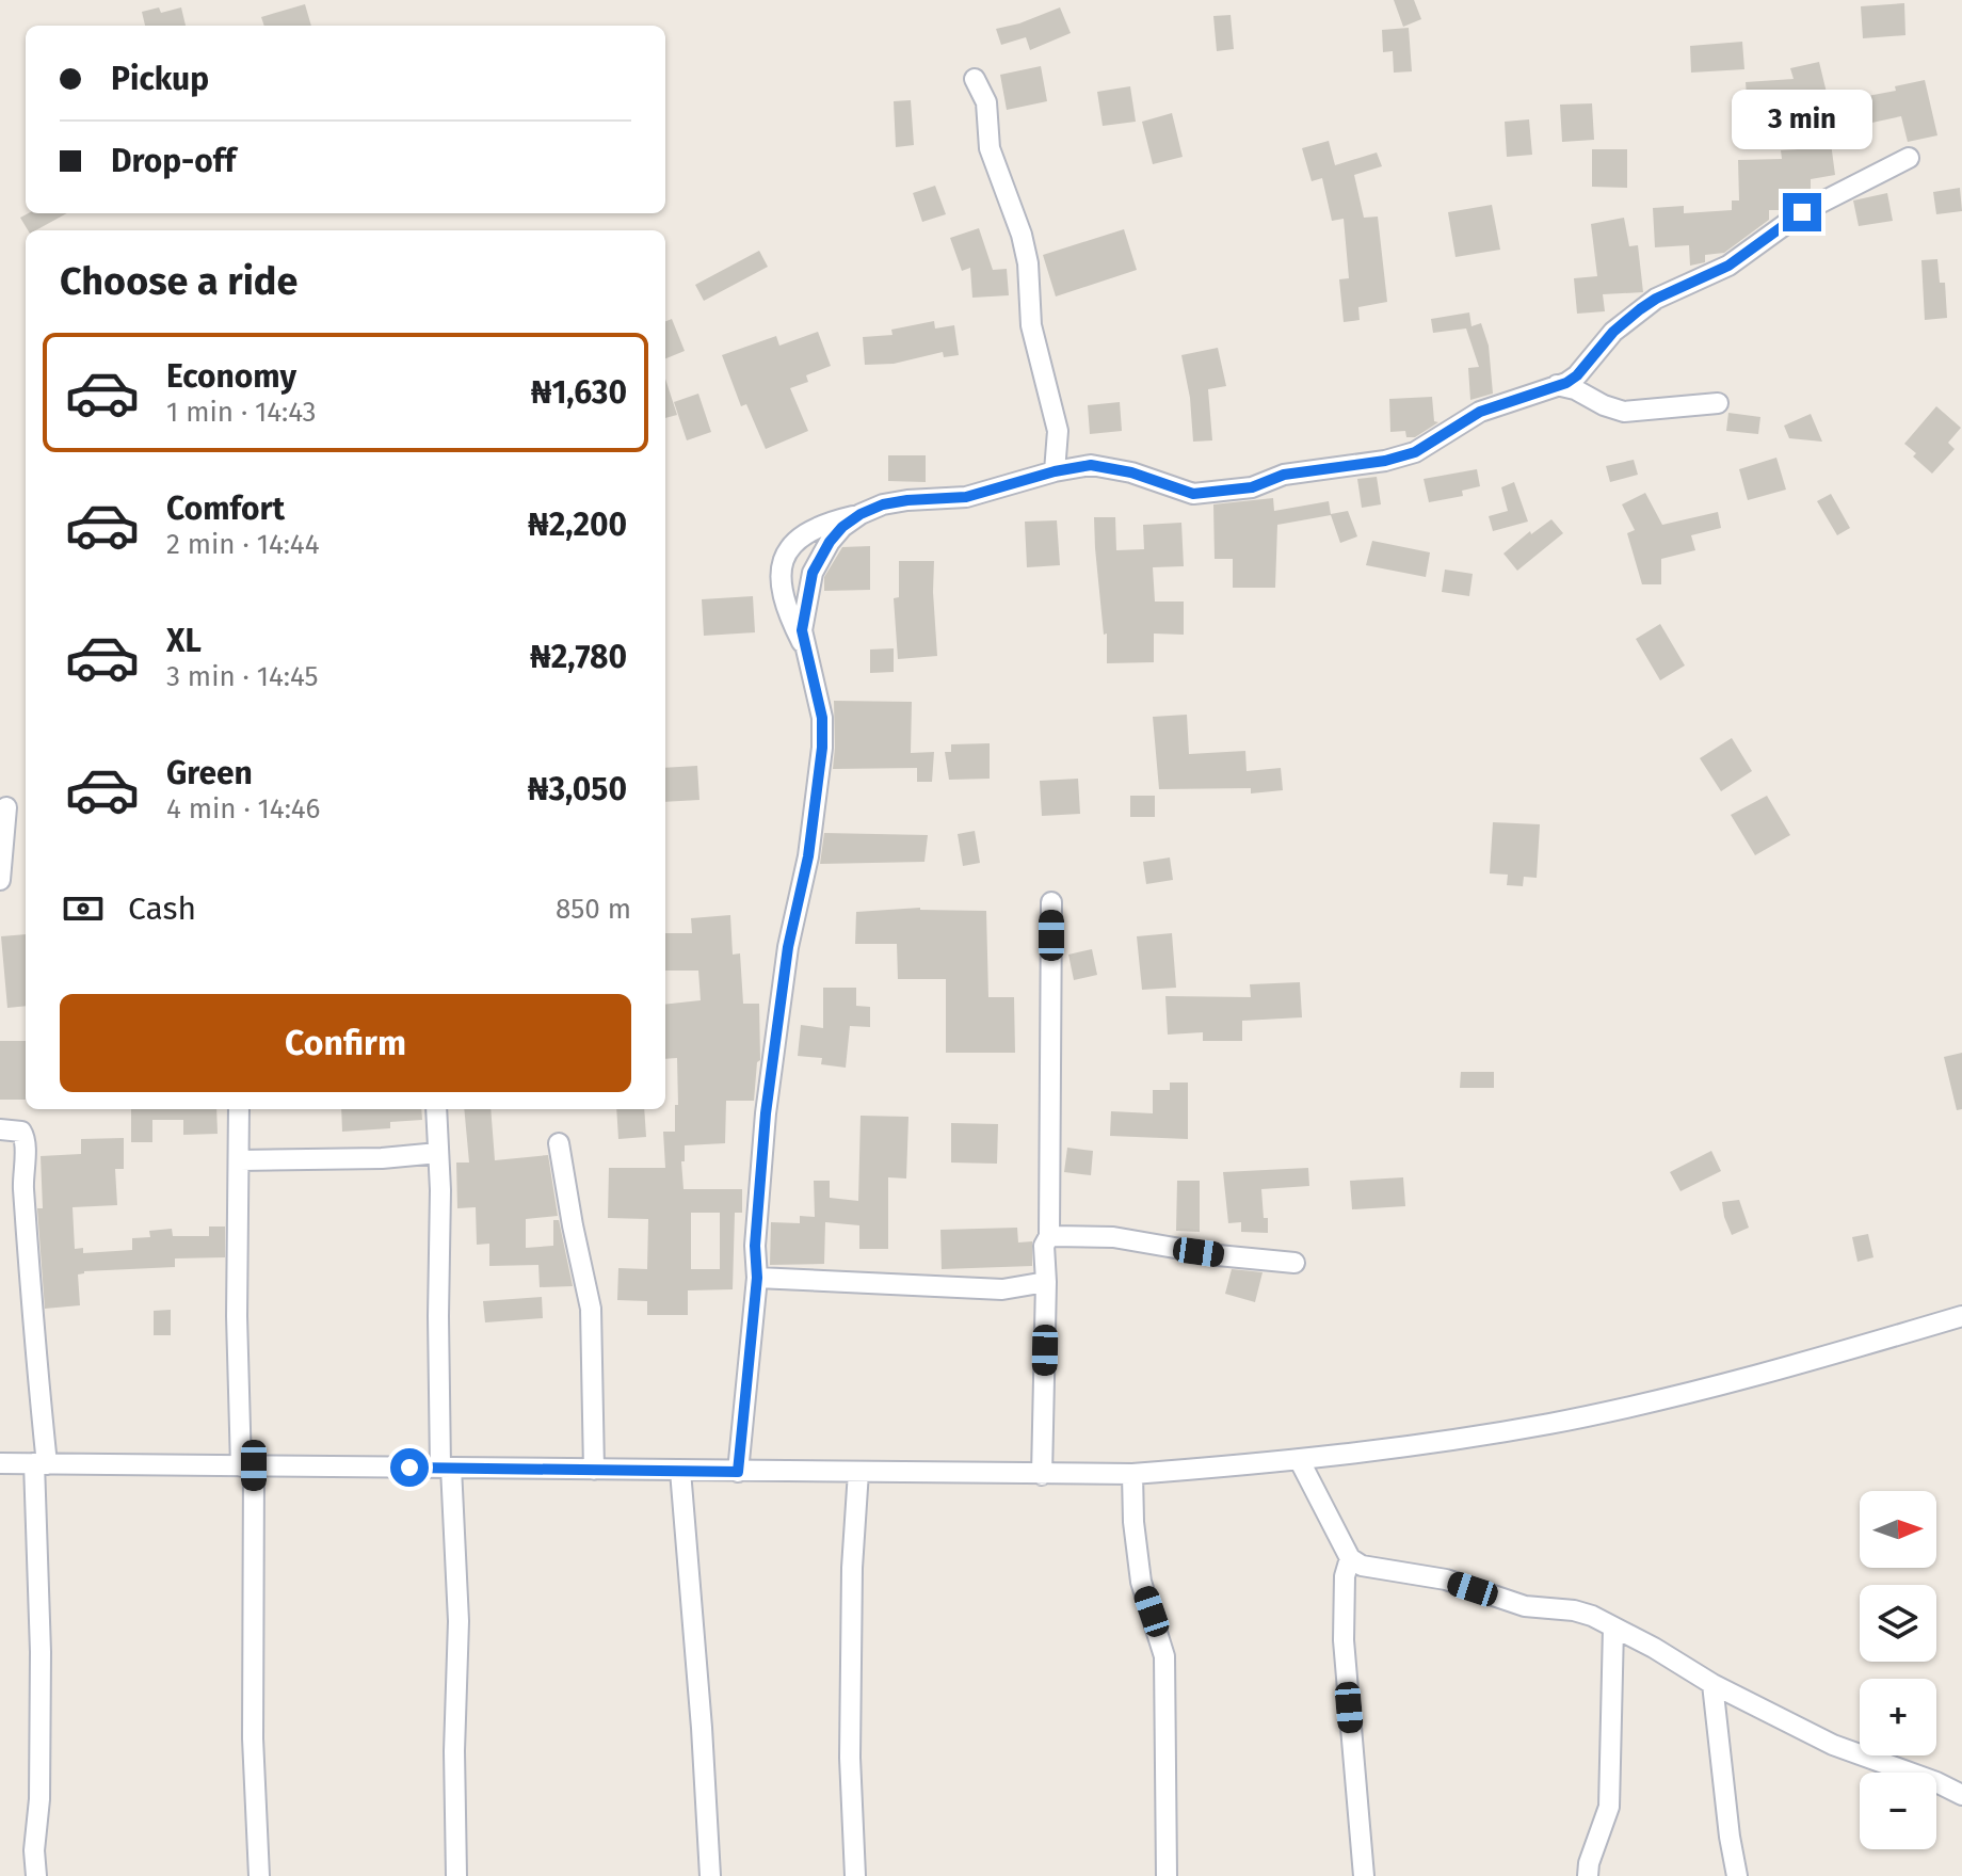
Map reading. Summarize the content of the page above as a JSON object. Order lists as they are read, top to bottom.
{
  "north": "right",
  "page": {
    "banner": ["Pickup", "Drop-off"],
    "bubble": "3 min",
    "heading": "Choose a ride",
    "list": [
      {
        "name": "Economy",
        "note": "1 min · 14:43",
        "value": "₦1,630"
      },
      {
        "name": "Comfort",
        "note": "2 min · 14:44",
        "value": "₦2,200"
      },
      {
        "name": "XL",
        "note": "3 min · 14:45",
        "value": "₦2,780"
      },
      {
        "name": "Green",
        "note": "4 min · 14:46",
        "value": "₦3,050"
      }
    ],
    "pay": ["Cash", "850 m"],
    "buttons": "Confirm",
    "map_buttons": ["+", "−"]
  }
}
